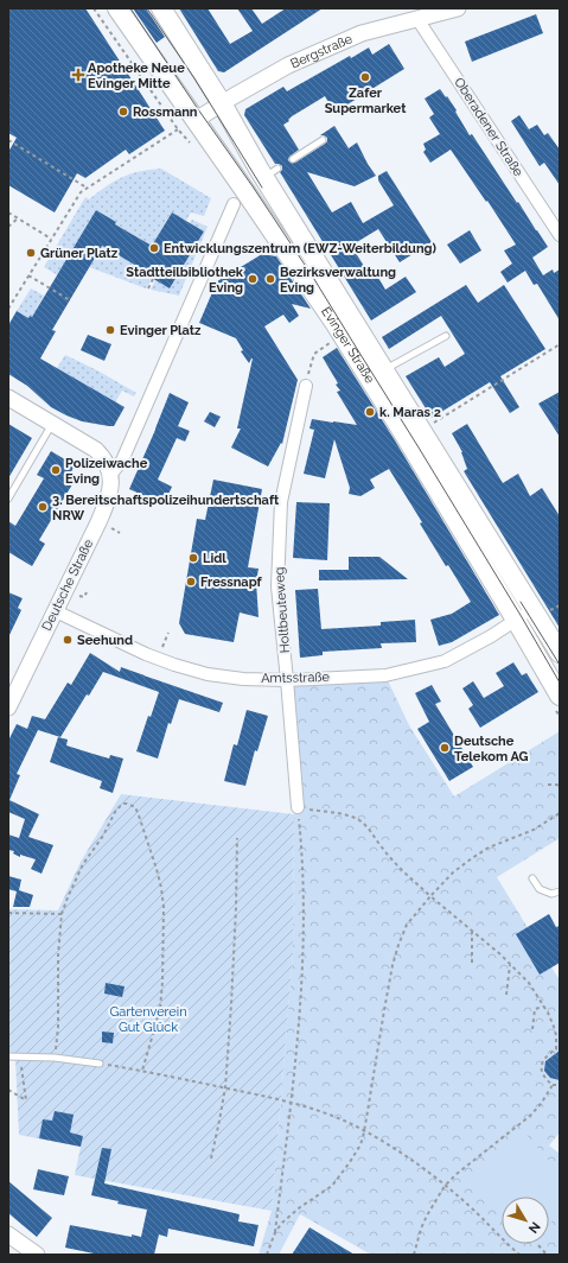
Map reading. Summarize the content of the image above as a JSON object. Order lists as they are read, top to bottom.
{
  "streets": {
    "main road": ["Evinger Straße"],
    "street": [
      "Bergstraße",
      "Oberadener Straße",
      "Deutsche Straße",
      "Holtbeuteweg",
      "Amtsstraße"
    ]
  },
  "crossings": [
    ["Bergstraße", "Oberadener Straße"],
    ["Bergstraße", "Evinger Straße"],
    ["Evinger Straße", "Amtsstraße"],
    ["Deutsche Straße", "Amtsstraße"],
    ["Holtbeuteweg", "Amtsstraße"]
  ],
  "parks": ["Gartenverein Gut Glück"],
  "places": {
    "health": ["Apotheke Neue Evinger Mitte"],
    "other": [
      "Zafer Supermarket",
      "Rossmann",
      "Entwicklungszentrum (EWZ-Weiterbildung)",
      "Grüner Platz",
      "Stadtteilbibliothek Eving",
      "Bezirksverwaltung Eving",
      "Evinger Platz",
      "k. Maras 2",
      "Polizeiwache Eving",
      "3. Bereitschaftspolizeihundertschaft NRW",
      "Lidl",
      "Fressnapf",
      "Seehund",
      "Deutsche Telekom AG"
    ]
  },
  "north": "bottom right"
}
